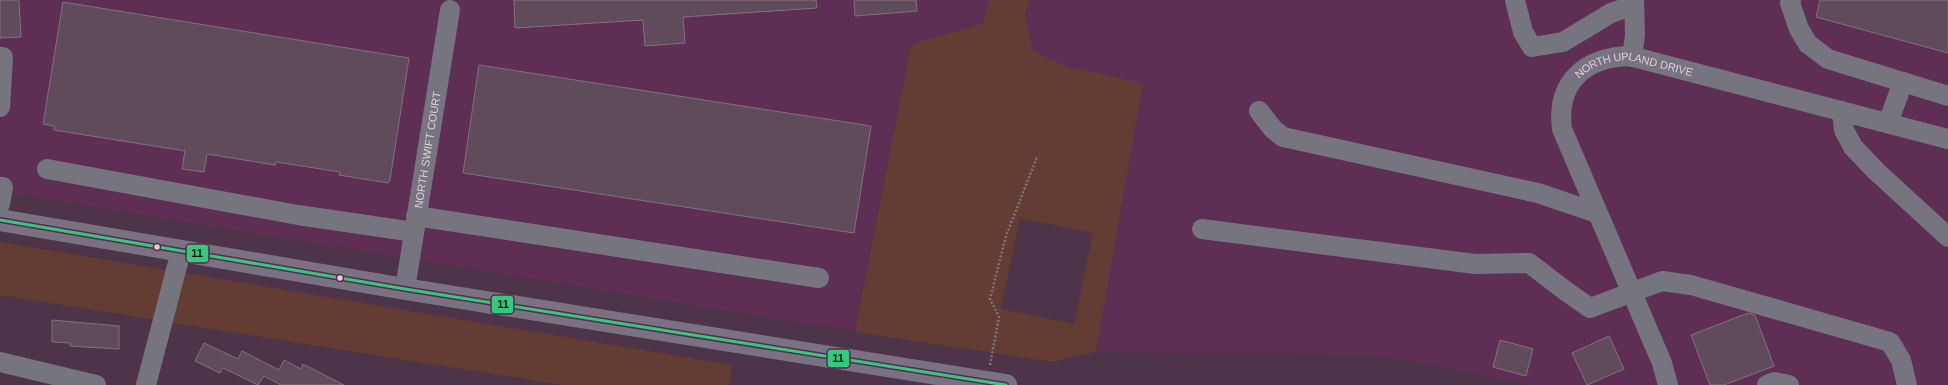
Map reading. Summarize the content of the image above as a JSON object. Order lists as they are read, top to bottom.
{
  "streets": {
    "street": ["NORTH UPLAND DRIVE", "NORTH SWIFT COURT"]
  },
  "lines": ["transit line 11"]
}
